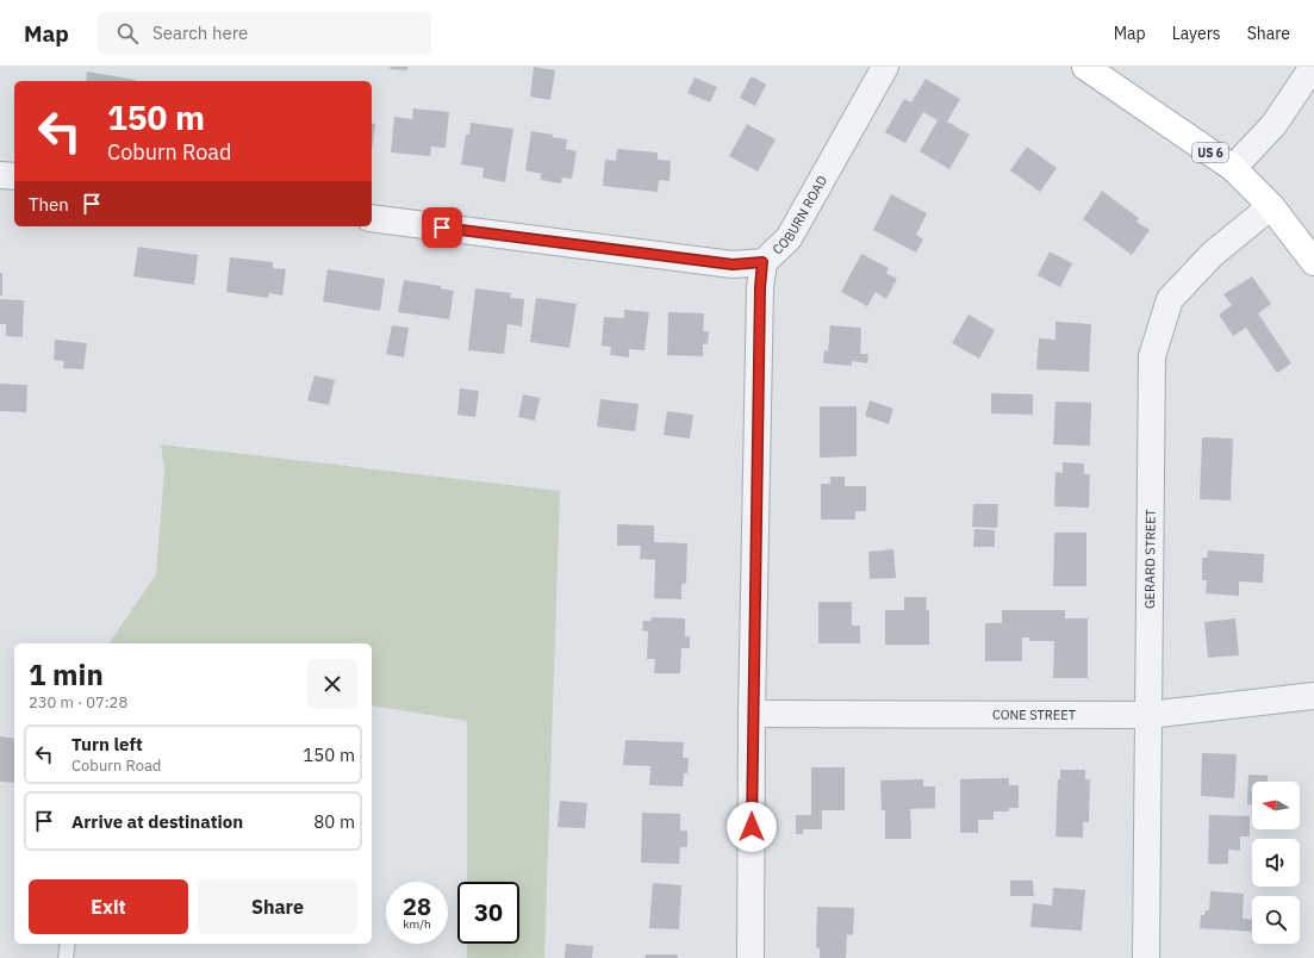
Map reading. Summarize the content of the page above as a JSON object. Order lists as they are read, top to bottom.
{
  "streets": {
    "main road": ["US 6"],
    "street": ["COBURN ROAD", "GERARD STREET", "CONE STREET"]
  },
  "crossings": [
    ["US 6", "GERARD STREET"],
    ["GERARD STREET", "CONE STREET"]
  ],
  "north": "left",
  "page": {
    "header": "Map",
    "search": "Search here",
    "nav": ["Map", "Layers", "Share"],
    "turn": ["150 m", "Coburn Road"],
    "then": "Then",
    "heading": ["1 min", "230 m · 07:28"],
    "list": [
      {
        "name": "Turn left",
        "note": "Coburn Road",
        "value": "150 m"
      },
      {
        "name": "Arrive at destination",
        "value": "80 m"
      }
    ],
    "buttons": ["Exit", "Share"],
    "speed": "28 km/h",
    "limit": "30"
  }
}
